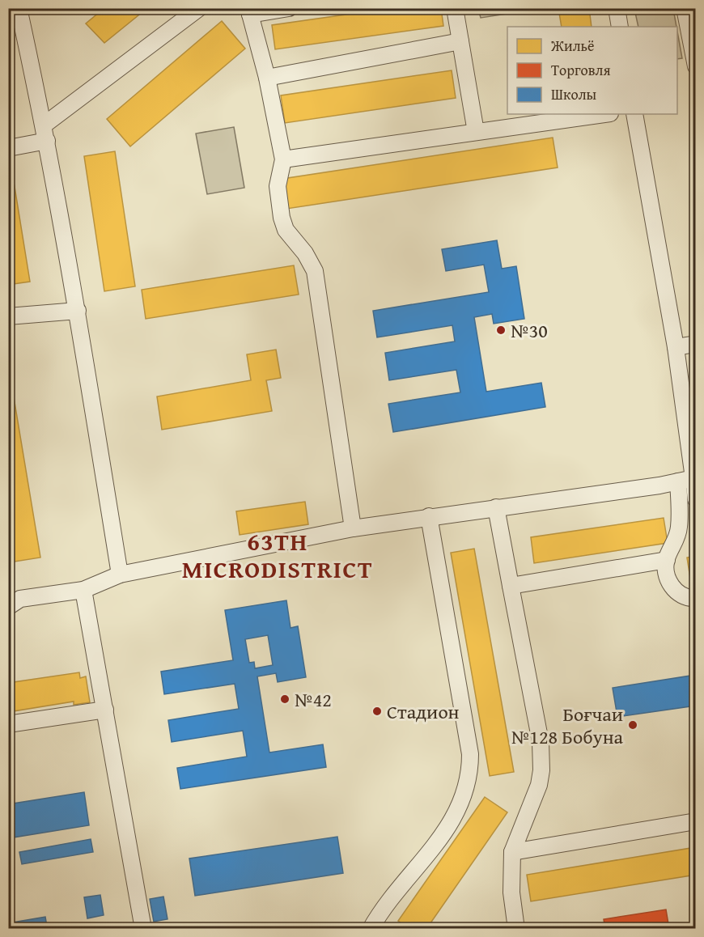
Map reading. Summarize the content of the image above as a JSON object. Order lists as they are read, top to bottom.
{
  "districts": ["63TH MICRODISTRICT"],
  "places": [
    "№30",
    "№42",
    "Стадион",
    "Боғчаи №128 Бобуна"
  ],
  "legend": ["Жильё", "Торговля", "Школы"]
}
